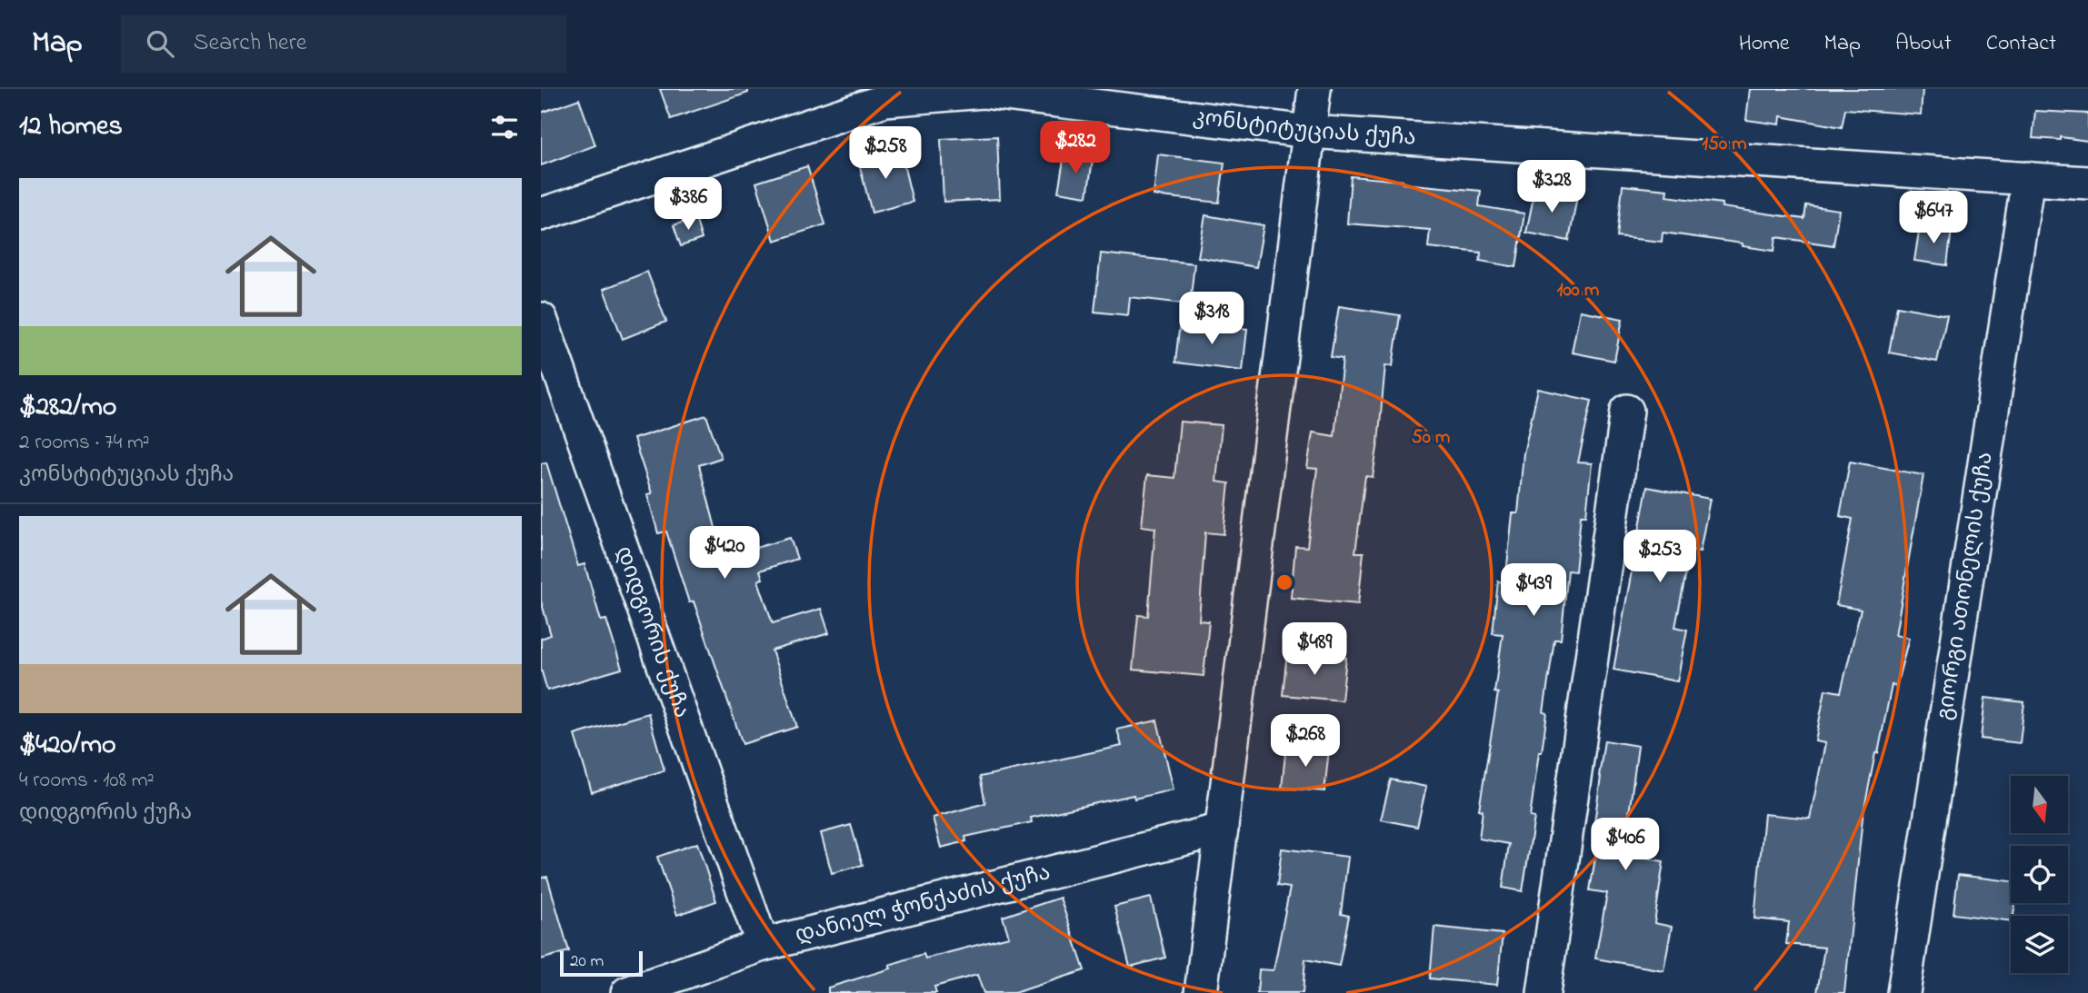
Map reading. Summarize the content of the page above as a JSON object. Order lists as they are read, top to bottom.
{
  "streets": {
    "street": [
      "კონსტიტუციას ქუჩა",
      "გიორგი ათონელის ქუჩა",
      "დიდგორის ქუჩა",
      "დანიელ ჭონქაძის ქუჩა"
    ]
  },
  "crossings": [
    ["კონსტიტუციას ქუჩა", "გიორგი ათონელის ქუჩა"],
    ["დიდგორის ქუჩა", "დანიელ ჭონქაძის ქუჩა"]
  ],
  "scale_bar": "20 m",
  "north": "bottom",
  "page": {
    "header": "Map",
    "search": "Search here",
    "nav": [
      "Home",
      "Map",
      "About",
      "Contact"
    ],
    "heading": "12 homes",
    "price": [
      "$282",
      "$258",
      "$328",
      "$386",
      "$647",
      "$318",
      "$420",
      "$253",
      "$439",
      "$489",
      "$268",
      "$406"
    ],
    "list": [
      {
        "name": "$282/mo",
        "note": "2 rooms · 74 m² · კონსტიტუციას ქუჩა"
      },
      {
        "name": "$420/mo",
        "note": "4 rooms · 108 m² · დიდგორის ქუჩა"
      }
    ],
    "scale": "20 m"
  },
  "rings": ["150 m", "100 m", "50 m"]
}
